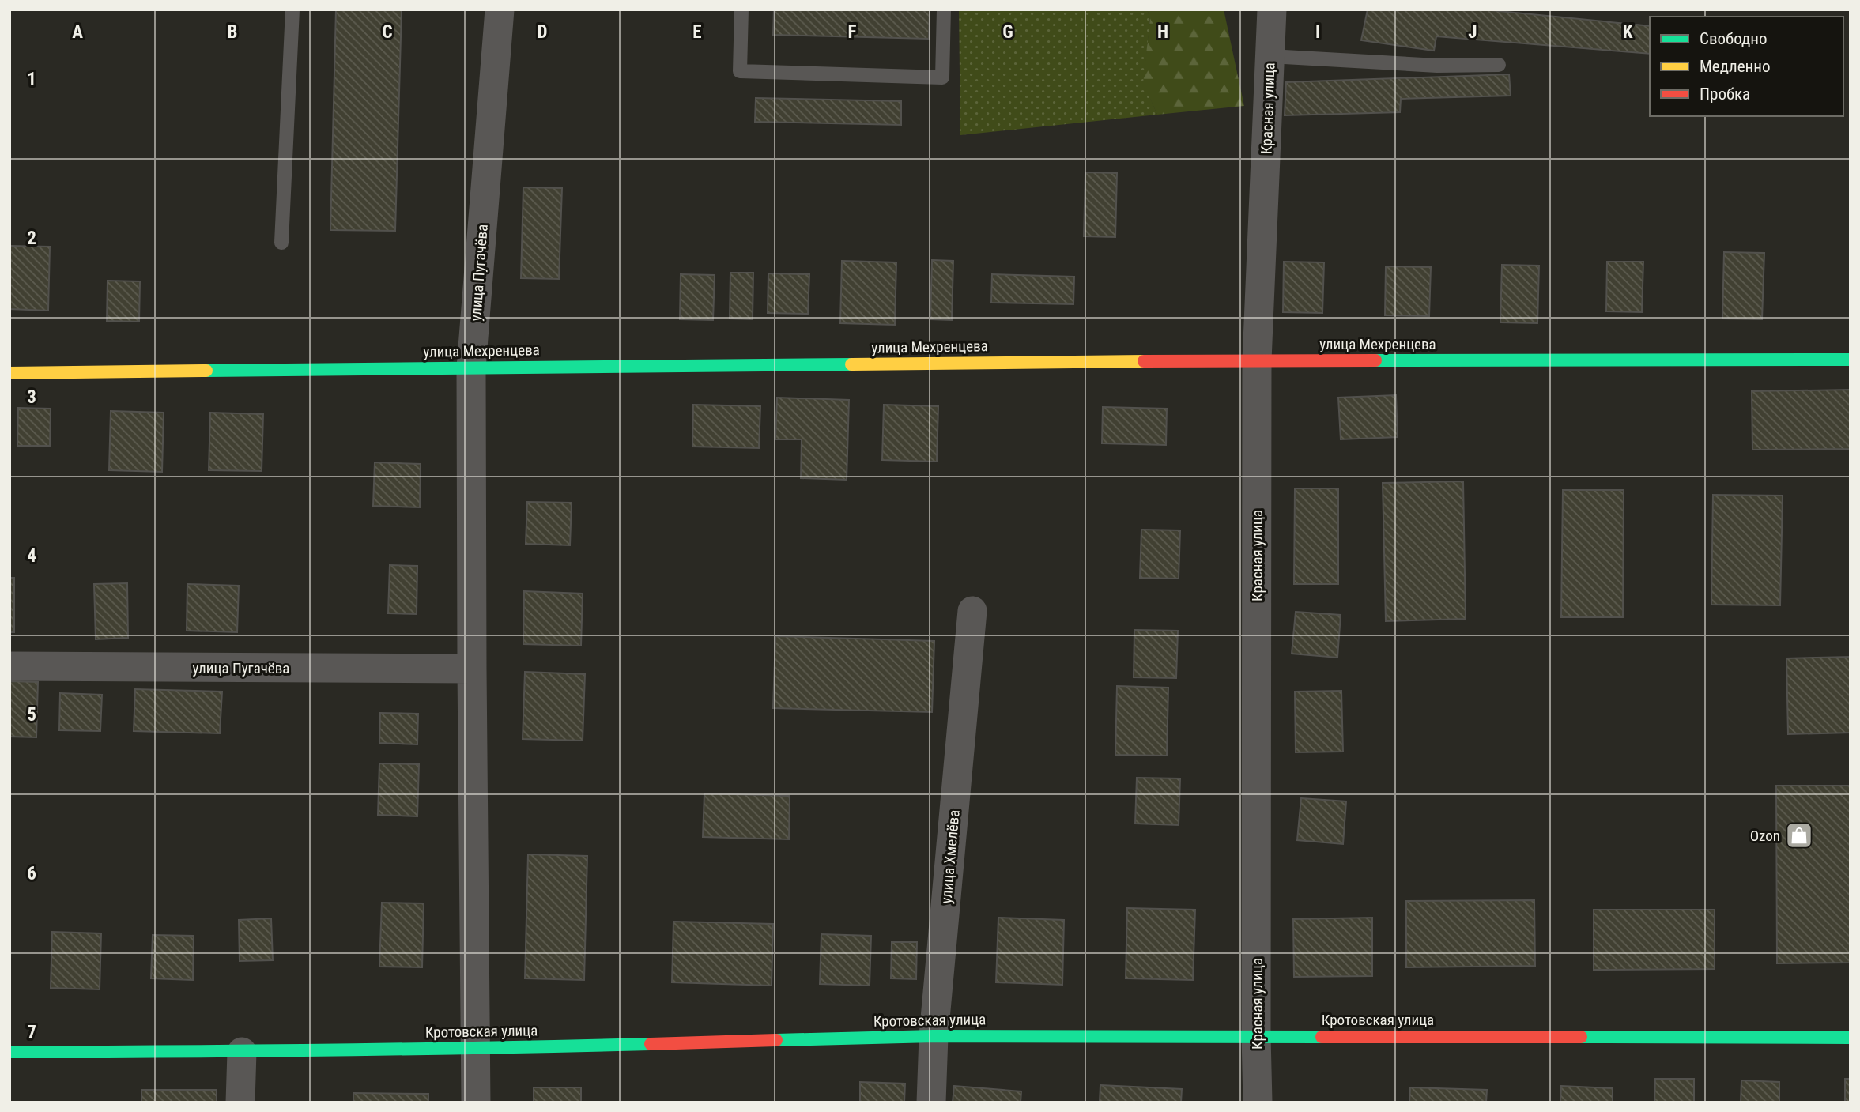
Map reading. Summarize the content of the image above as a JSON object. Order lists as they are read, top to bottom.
{
  "streets": {
    "street": [
      "Красная улица",
      "улица Пугачёва",
      "улица Мехренцева",
      "улица Хмелёва",
      "Кротовская улица"
    ]
  },
  "crossings": [
    ["Красная улица", "улица Мехренцева"],
    ["Красная улица", "Кротовская улица"],
    ["улица Пугачёва", "улица Мехренцева"],
    ["улица Пугачёва", "Кротовская улица"],
    ["улица Хмелёва", "Кротовская улица"]
  ],
  "places": {
    "shop": ["Ozon"]
  },
  "legend": ["Свободно", "Медленно", "Пробка"],
  "grid": {
    "columns": [
      "A",
      "B",
      "C",
      "D",
      "E",
      "F",
      "G",
      "H",
      "I",
      "J",
      "K"
    ],
    "rows": [
      "1",
      "2",
      "3",
      "4",
      "5",
      "6",
      "7"
    ]
  }
}
